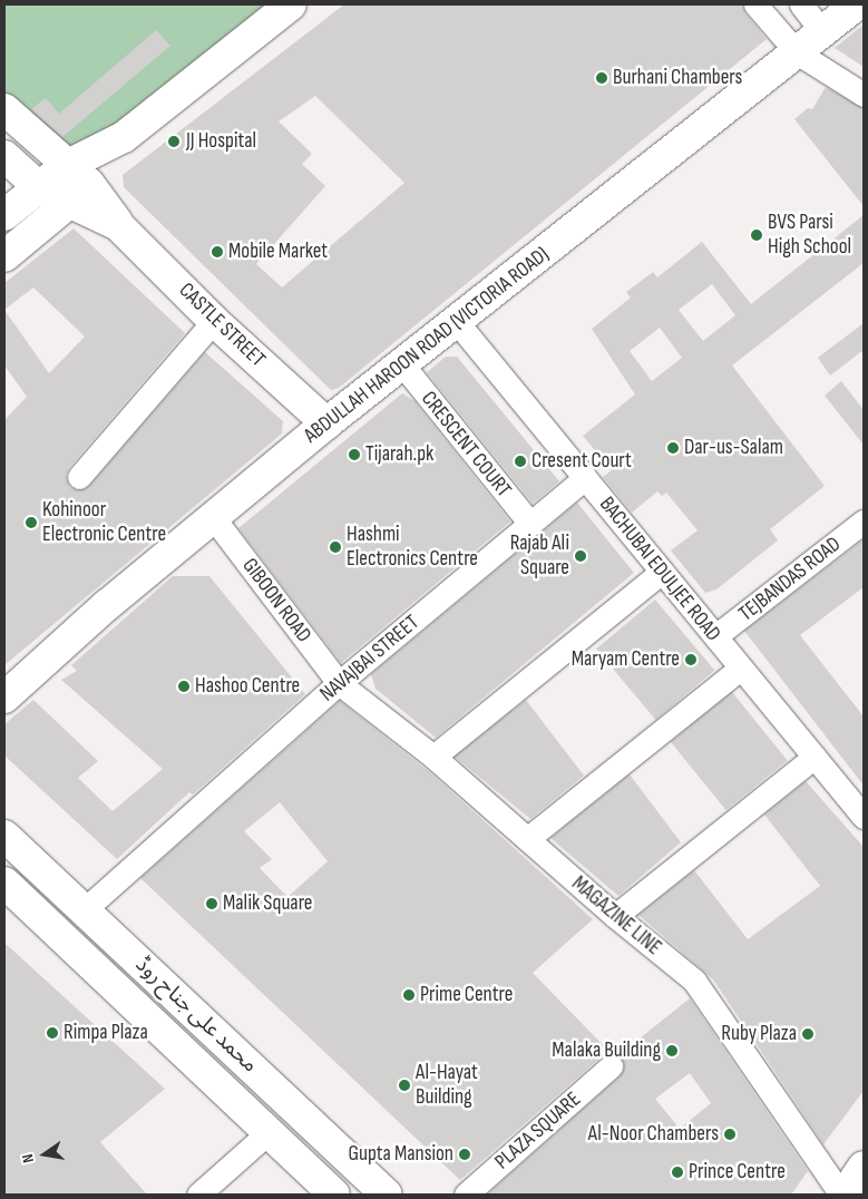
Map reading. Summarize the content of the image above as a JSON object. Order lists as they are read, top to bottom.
{
  "streets": {
    "main road": ["CASTLE STREET", "ABDULLAH HAROON ROAD (VICTORIA ROAD)", "محمد علی جناح روڈ"],
    "street": [
      "CRESCENT COURT",
      "BACHUBAI EDULJEE ROAD",
      "TEJBANDAS ROAD",
      "GIBOON ROAD",
      "NAVAJBAI STREET",
      "MAGAZINE LINE",
      "PLAZA SQUARE"
    ]
  },
  "crossings": [
    ["CASTLE STREET", "ABDULLAH HAROON ROAD (VICTORIA ROAD)"],
    ["ABDULLAH HAROON ROAD (VICTORIA ROAD)", "CRESCENT COURT"],
    ["ABDULLAH HAROON ROAD (VICTORIA ROAD)", "BACHUBAI EDULJEE ROAD"],
    ["ABDULLAH HAROON ROAD (VICTORIA ROAD)", "GIBOON ROAD"],
    ["CRESCENT COURT", "NAVAJBAI STREET"],
    ["BACHUBAI EDULJEE ROAD", "TEJBANDAS ROAD"],
    ["BACHUBAI EDULJEE ROAD", "NAVAJBAI STREET"],
    ["GIBOON ROAD", "NAVAJBAI STREET"],
    ["GIBOON ROAD", "MAGAZINE LINE"],
    ["NAVAJBAI STREET", "MAGAZINE LINE"],
    ["NAVAJBAI STREET", "محمد علی جناح روڈ"]
  ],
  "places": [
    "Burhani Chambers",
    "JJ Hospital",
    "BVS Parsi High School",
    "Mobile Market",
    "Dar-us-Salam",
    "Tijarah.pk",
    "Cresent Court",
    "Kohinoor Electronic Centre",
    "Hashmi Electronics Centre",
    "Rajab Ali Square",
    "Maryam Centre",
    "Hashoo Centre",
    "Malik Square",
    "Prime Centre",
    "Rimpa Plaza",
    "Ruby Plaza",
    "Malaka Building",
    "Al-Hayat Building",
    "Al-Noor Chambers",
    "Gupta Mansion",
    "Prince Centre"
  ],
  "north": "left"
}
